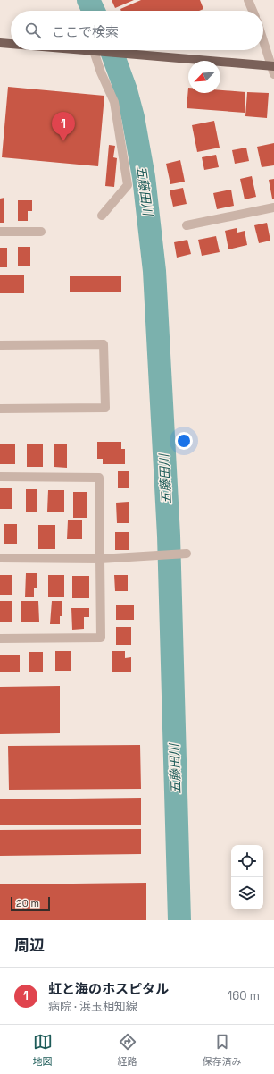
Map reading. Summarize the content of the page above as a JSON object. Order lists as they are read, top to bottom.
{
  "water": ["五藤田川"],
  "scale_bar": "20 m",
  "north": "bottom left",
  "page": {
    "search": "ここで検索",
    "pins": "1",
    "scale": "20 m",
    "heading": "周辺",
    "list": [
      {
        "mark": "1",
        "name": "虹と海のホスピタル",
        "note": "病院 · 浜玉相知線",
        "value": "160 m"
      }
    ],
    "nav": ["地図", "経路", "保存済み"]
  }
}
